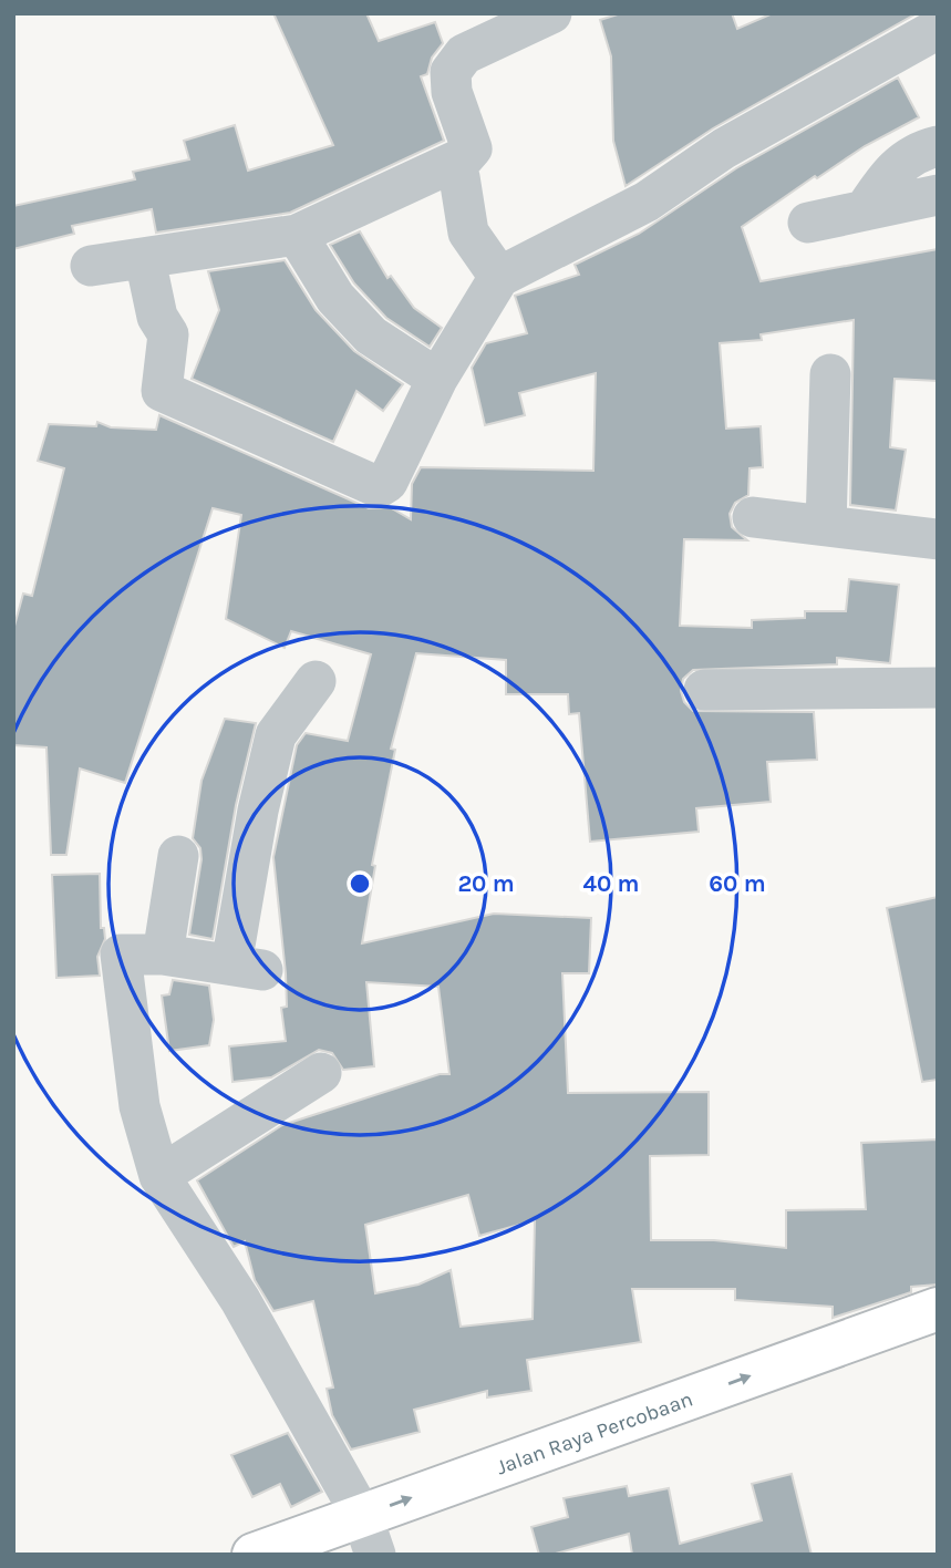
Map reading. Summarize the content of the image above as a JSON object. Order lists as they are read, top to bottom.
{
  "streets": {
    "highway": ["Jalan Raya Percobaan"]
  },
  "one_way": ["Jalan Raya Percobaan"],
  "rings": ["20 m", "40 m", "60 m"]
}
